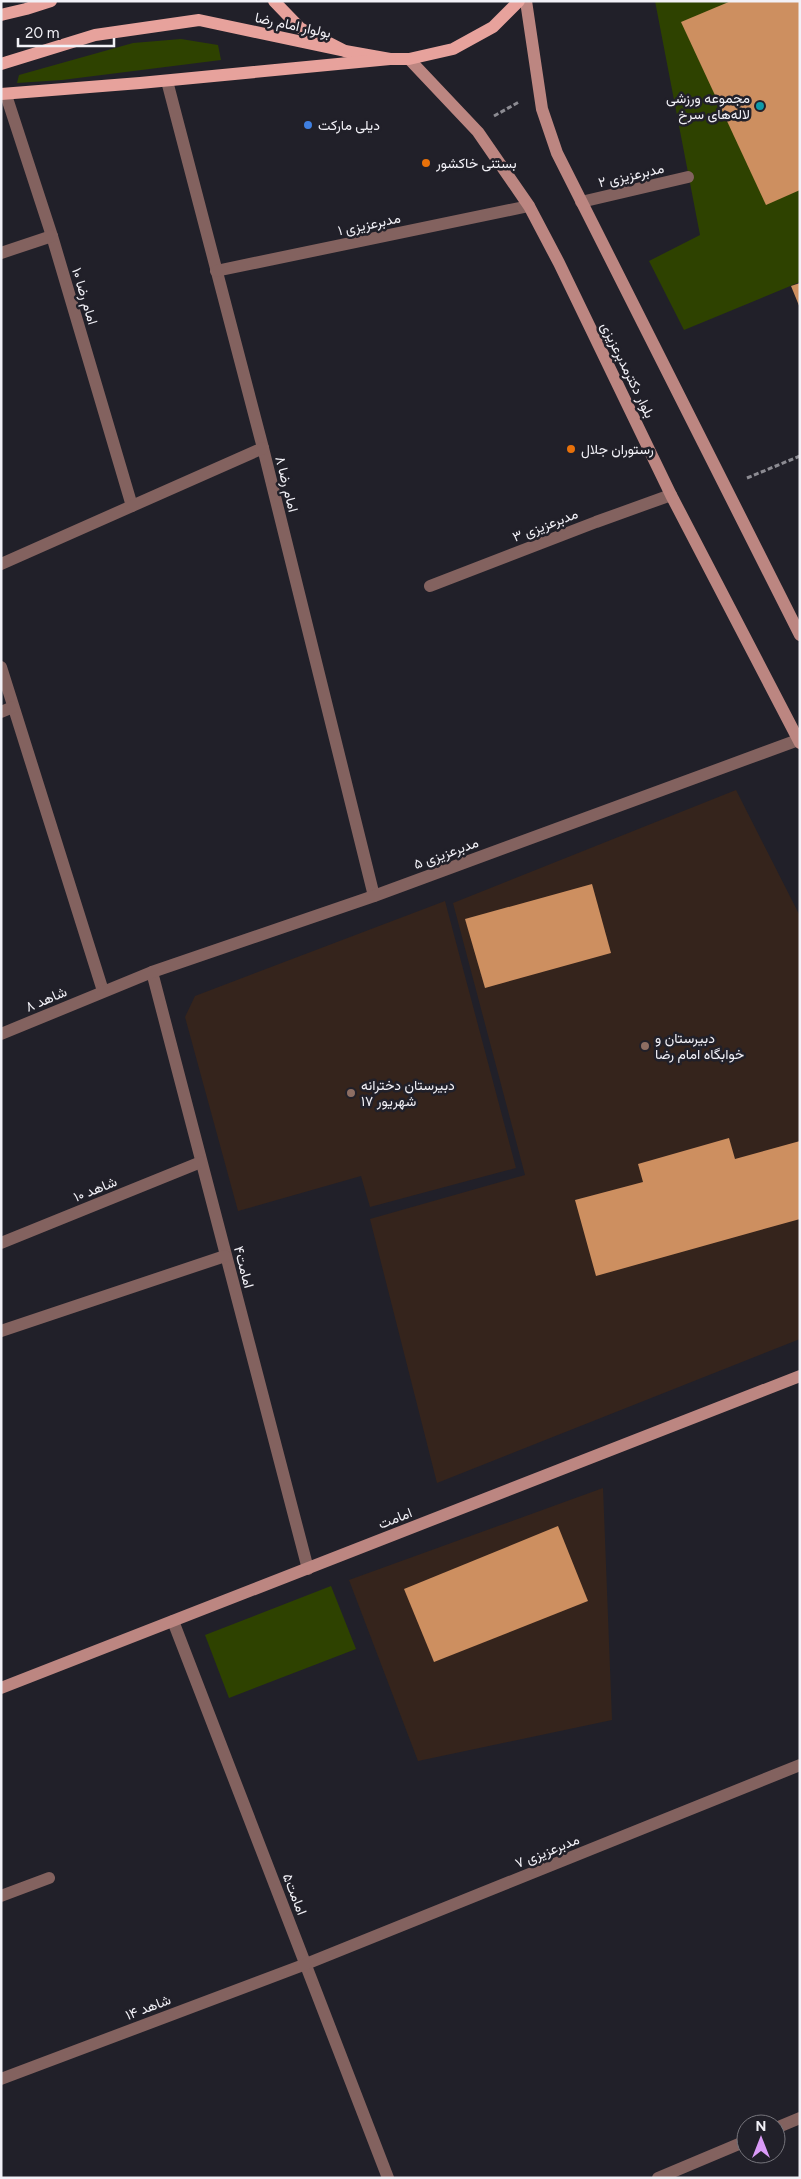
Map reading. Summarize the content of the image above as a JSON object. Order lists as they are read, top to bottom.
{
  "streets": {
    "main road": ["بولوار امام رضا", "بلوار دکترمدبرعزیزی", "امامت"],
    "street": [
      "مدبرعزیزی ۲",
      "مدبرعزیزی ۱",
      "امام رضا ۱۰",
      "امام رضا ۸",
      "مدبرعزیزی ۳",
      "مدبرعزیزی ۵",
      "شاهد ۸",
      "شاهد ۱۰",
      "امامت۴",
      "مدبرعزیزی ۷",
      "امامت۵",
      "شاهد ۱۴"
    ]
  },
  "crossings": [
    ["مدبرعزیزی ۱", "بلوار دکترمدبرعزیزی"],
    ["مدبرعزیزی ۱", "امام رضا ۸"],
    ["بلوار دکترمدبرعزیزی", "مدبرعزیزی ۳"],
    ["بلوار دکترمدبرعزیزی", "مدبرعزیزی ۵"],
    ["امام رضا ۸", "مدبرعزیزی ۵"],
    ["مدبرعزیزی ۵", "شاهد ۸"],
    ["مدبرعزیزی ۵", "امامت۴"],
    ["شاهد ۱۰", "امامت۴"],
    ["امامت۴", "امامت"],
    ["امامت", "امامت۵"],
    ["مدبرعزیزی ۷", "امامت۵"],
    ["مدبرعزیزی ۷", "شاهد ۱۴"],
    ["امامت۵", "شاهد ۱۴"]
  ],
  "places": [
    "مجموعه‌ ورزشی لاله‌های سرخ",
    "دیلی مارکت",
    "بستنی خاکشور",
    "رستوران جلال",
    "دبیرستان و خوابگاه امام رضا",
    "دبیرستان دخترانه ۱۷ شهریور"
  ],
  "scale_bar": "20 m",
  "north": "top"
}
